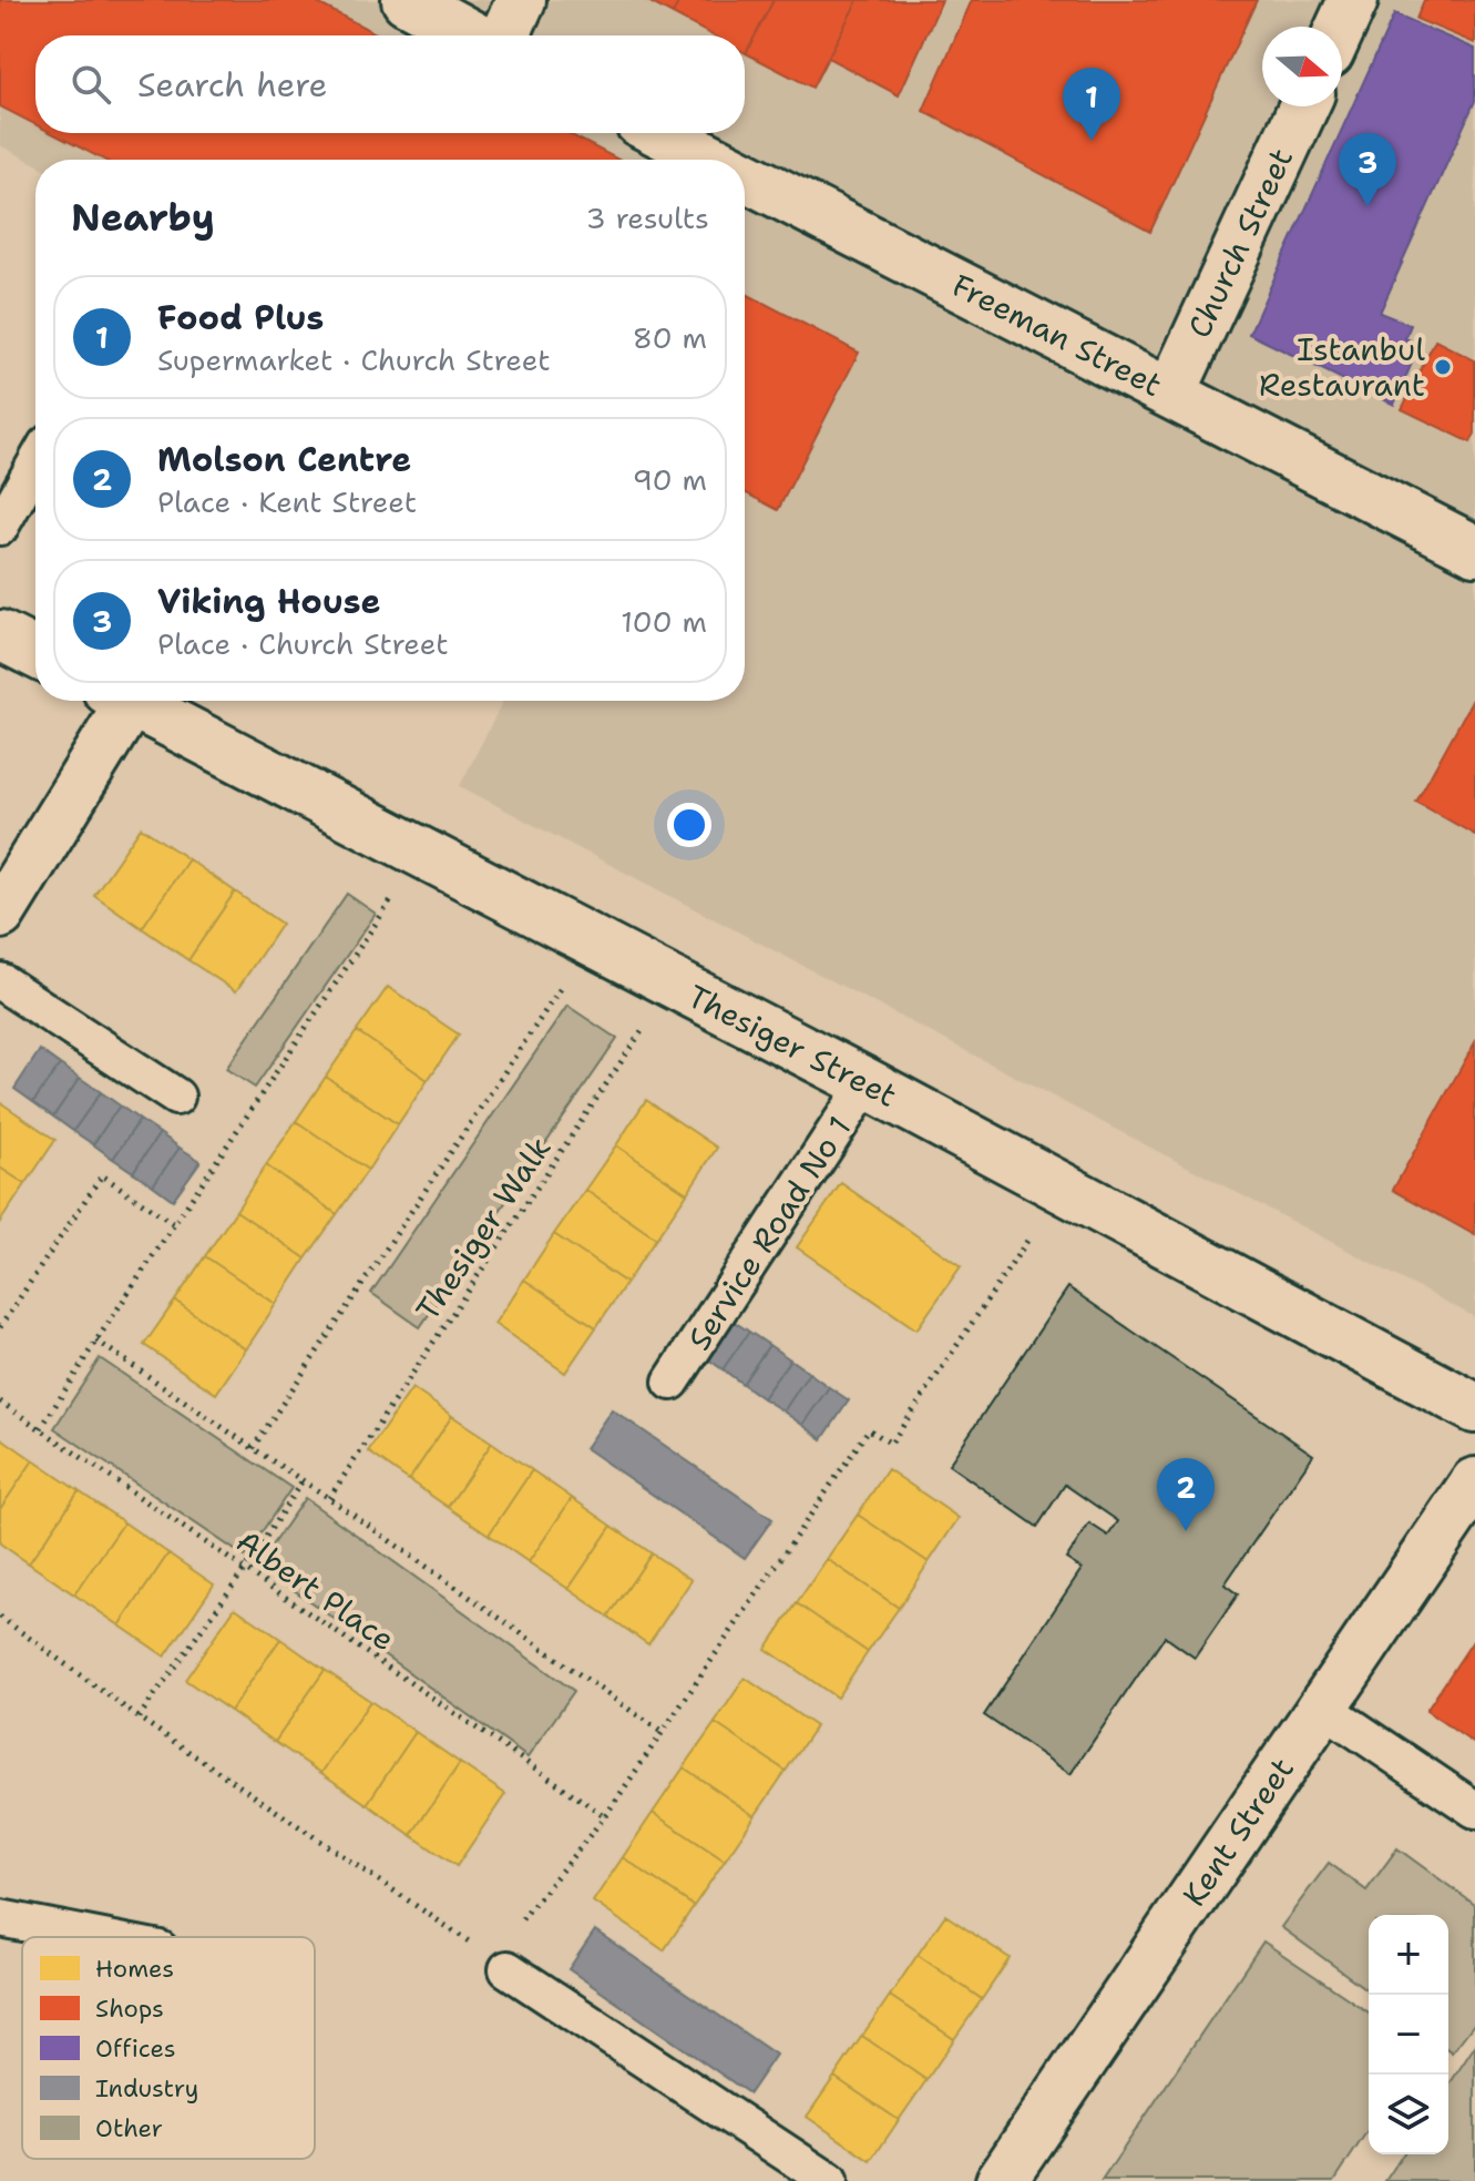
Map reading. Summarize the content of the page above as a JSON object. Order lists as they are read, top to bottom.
{
  "streets": {
    "street": [
      "Church Street",
      "Freeman Street",
      "Thesiger Street",
      "Kent Street"
    ],
    "lane": ["Service Road No 1"],
    "path": ["Thesiger Walk", "Albert Place"]
  },
  "crossings": [
    ["Church Street", "Freeman Street"],
    ["Thesiger Street", "Thesiger Walk"],
    ["Thesiger Street", "Service Road No 1"]
  ],
  "places": ["Istanbul Restaurant"],
  "legend": [
    "Homes",
    "Shops",
    "Offices",
    "Industry",
    "Other"
  ],
  "north": "right",
  "page": {
    "search": "Search here",
    "pins": ["1", "3", "2"],
    "heading": ["Nearby", "3 results"],
    "list": [
      {
        "mark": "1",
        "name": "Food Plus",
        "note": "Supermarket · Church Street",
        "value": "80 m"
      },
      {
        "mark": "2",
        "name": "Molson Centre",
        "note": "Place · Kent Street",
        "value": "90 m"
      },
      {
        "mark": "3",
        "name": "Viking House",
        "note": "Place · Church Street",
        "value": "100 m"
      }
    ],
    "map_buttons": ["+", "−"]
  }
}
